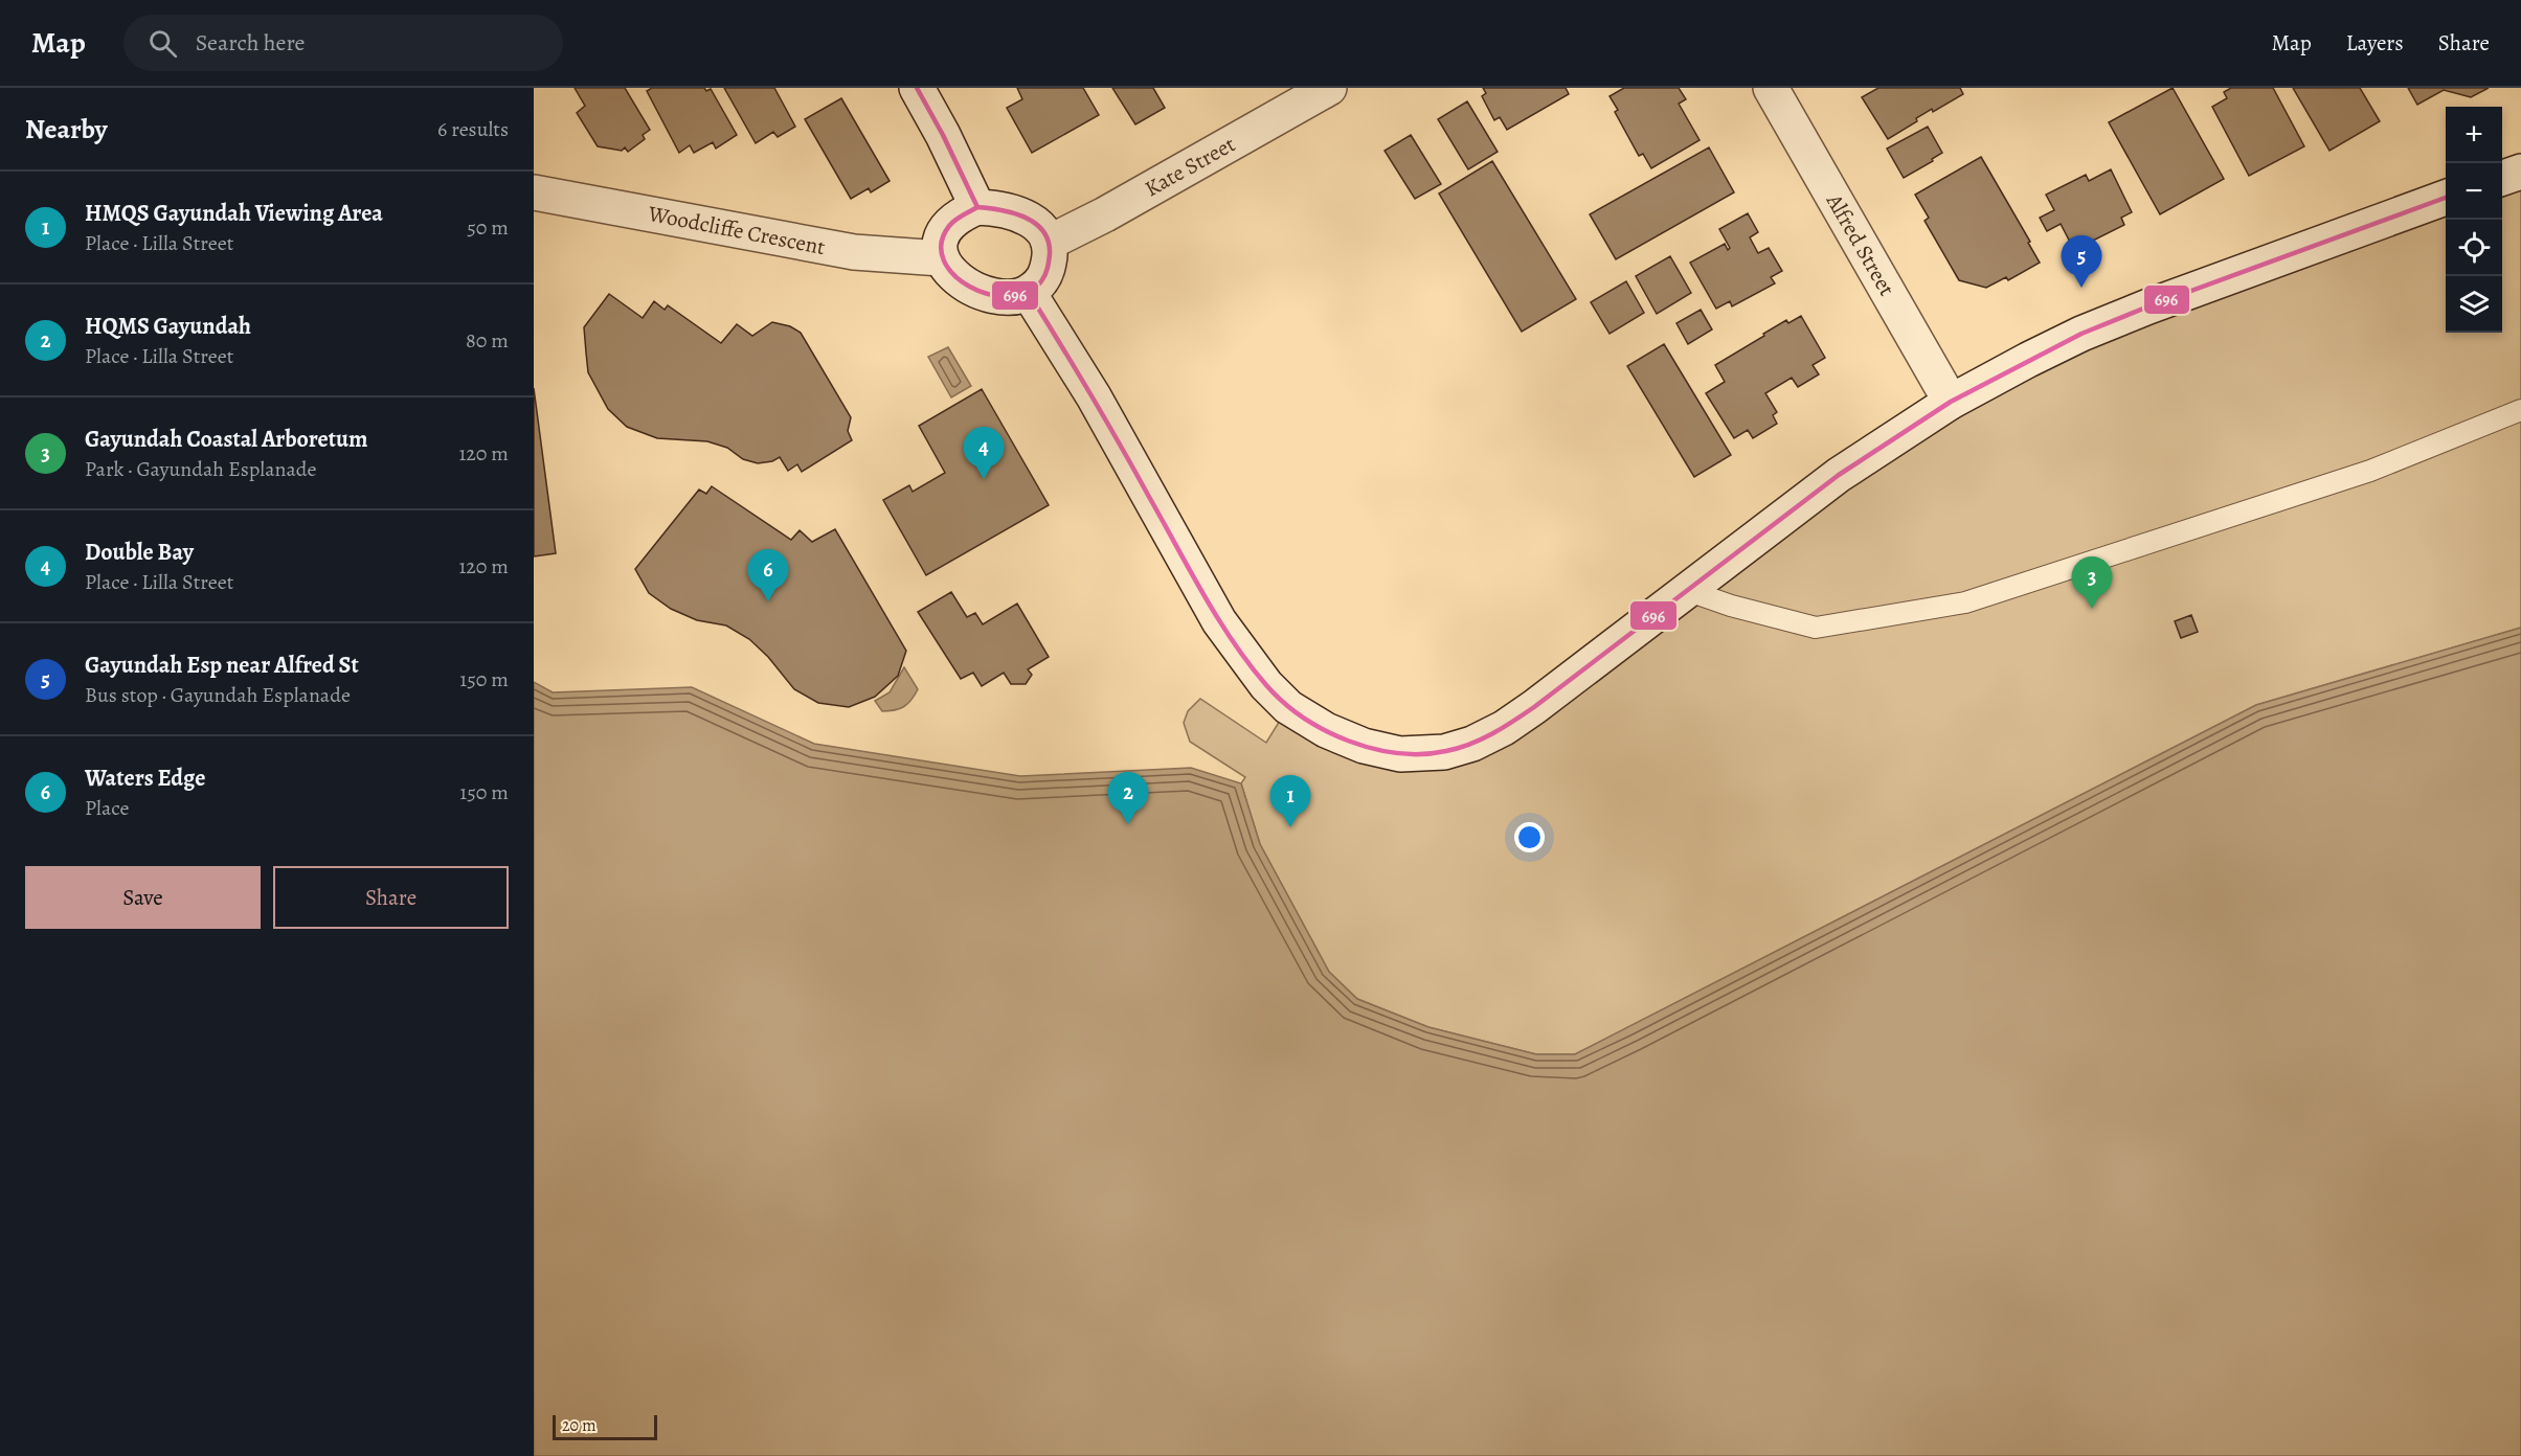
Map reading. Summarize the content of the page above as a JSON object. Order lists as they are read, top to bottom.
{
  "streets": {
    "street": ["Kate Street", "Woodcliffe Crescent", "Alfred Street"]
  },
  "crossings": [
    ["Kate Street", "Woodcliffe Crescent"]
  ],
  "lines": ["transit line 696"],
  "scale_bar": "20 m",
  "page": {
    "header": "Map",
    "search": "Search here",
    "nav": ["Map", "Layers", "Share"],
    "heading": ["Nearby", "6 results"],
    "map_buttons": ["+", "−"],
    "list": [
      {
        "mark": "1",
        "name": "HMQS Gayundah Viewing Area",
        "note": "Place · Lilla Street",
        "value": "50 m"
      },
      {
        "mark": "2",
        "name": "HQMS Gayundah",
        "note": "Place · Lilla Street",
        "value": "80 m"
      },
      {
        "mark": "3",
        "name": "Gayundah Coastal Arboretum",
        "note": "Park · Gayundah Esplanade",
        "value": "120 m"
      },
      {
        "mark": "4",
        "name": "Double Bay",
        "note": "Place · Lilla Street",
        "value": "120 m"
      },
      {
        "mark": "5",
        "name": "Gayundah Esp near Alfred St",
        "note": "Bus stop · Gayundah Esplanade",
        "value": "150 m"
      },
      {
        "mark": "6",
        "name": "Waters Edge",
        "note": "Place",
        "value": "150 m"
      }
    ],
    "pins": [
      "5",
      "4",
      "6",
      "3",
      "2",
      "1"
    ],
    "buttons": ["Save", "Share"],
    "scale": "20 m"
  }
}
